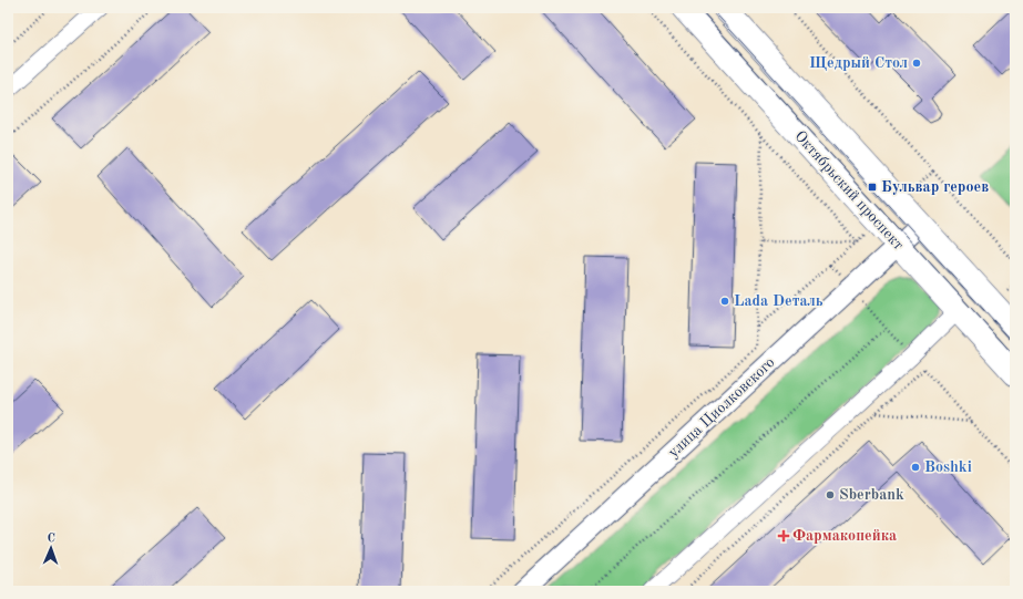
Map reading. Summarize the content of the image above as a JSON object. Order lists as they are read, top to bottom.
{
  "streets": {
    "main road": ["Октябрьский проспект"],
    "street": ["улица Циолковского"]
  },
  "crossings": [
    ["Октябрьский проспект", "улица Циолковского"]
  ],
  "places": {
    "other": [
      "Щедрый Стол",
      "Lada Dеталь",
      "Boshki",
      "Sberbank"
    ],
    "transit": ["Бульвар героев"],
    "health": ["Фармакопейка"]
  },
  "north": "top"
}
